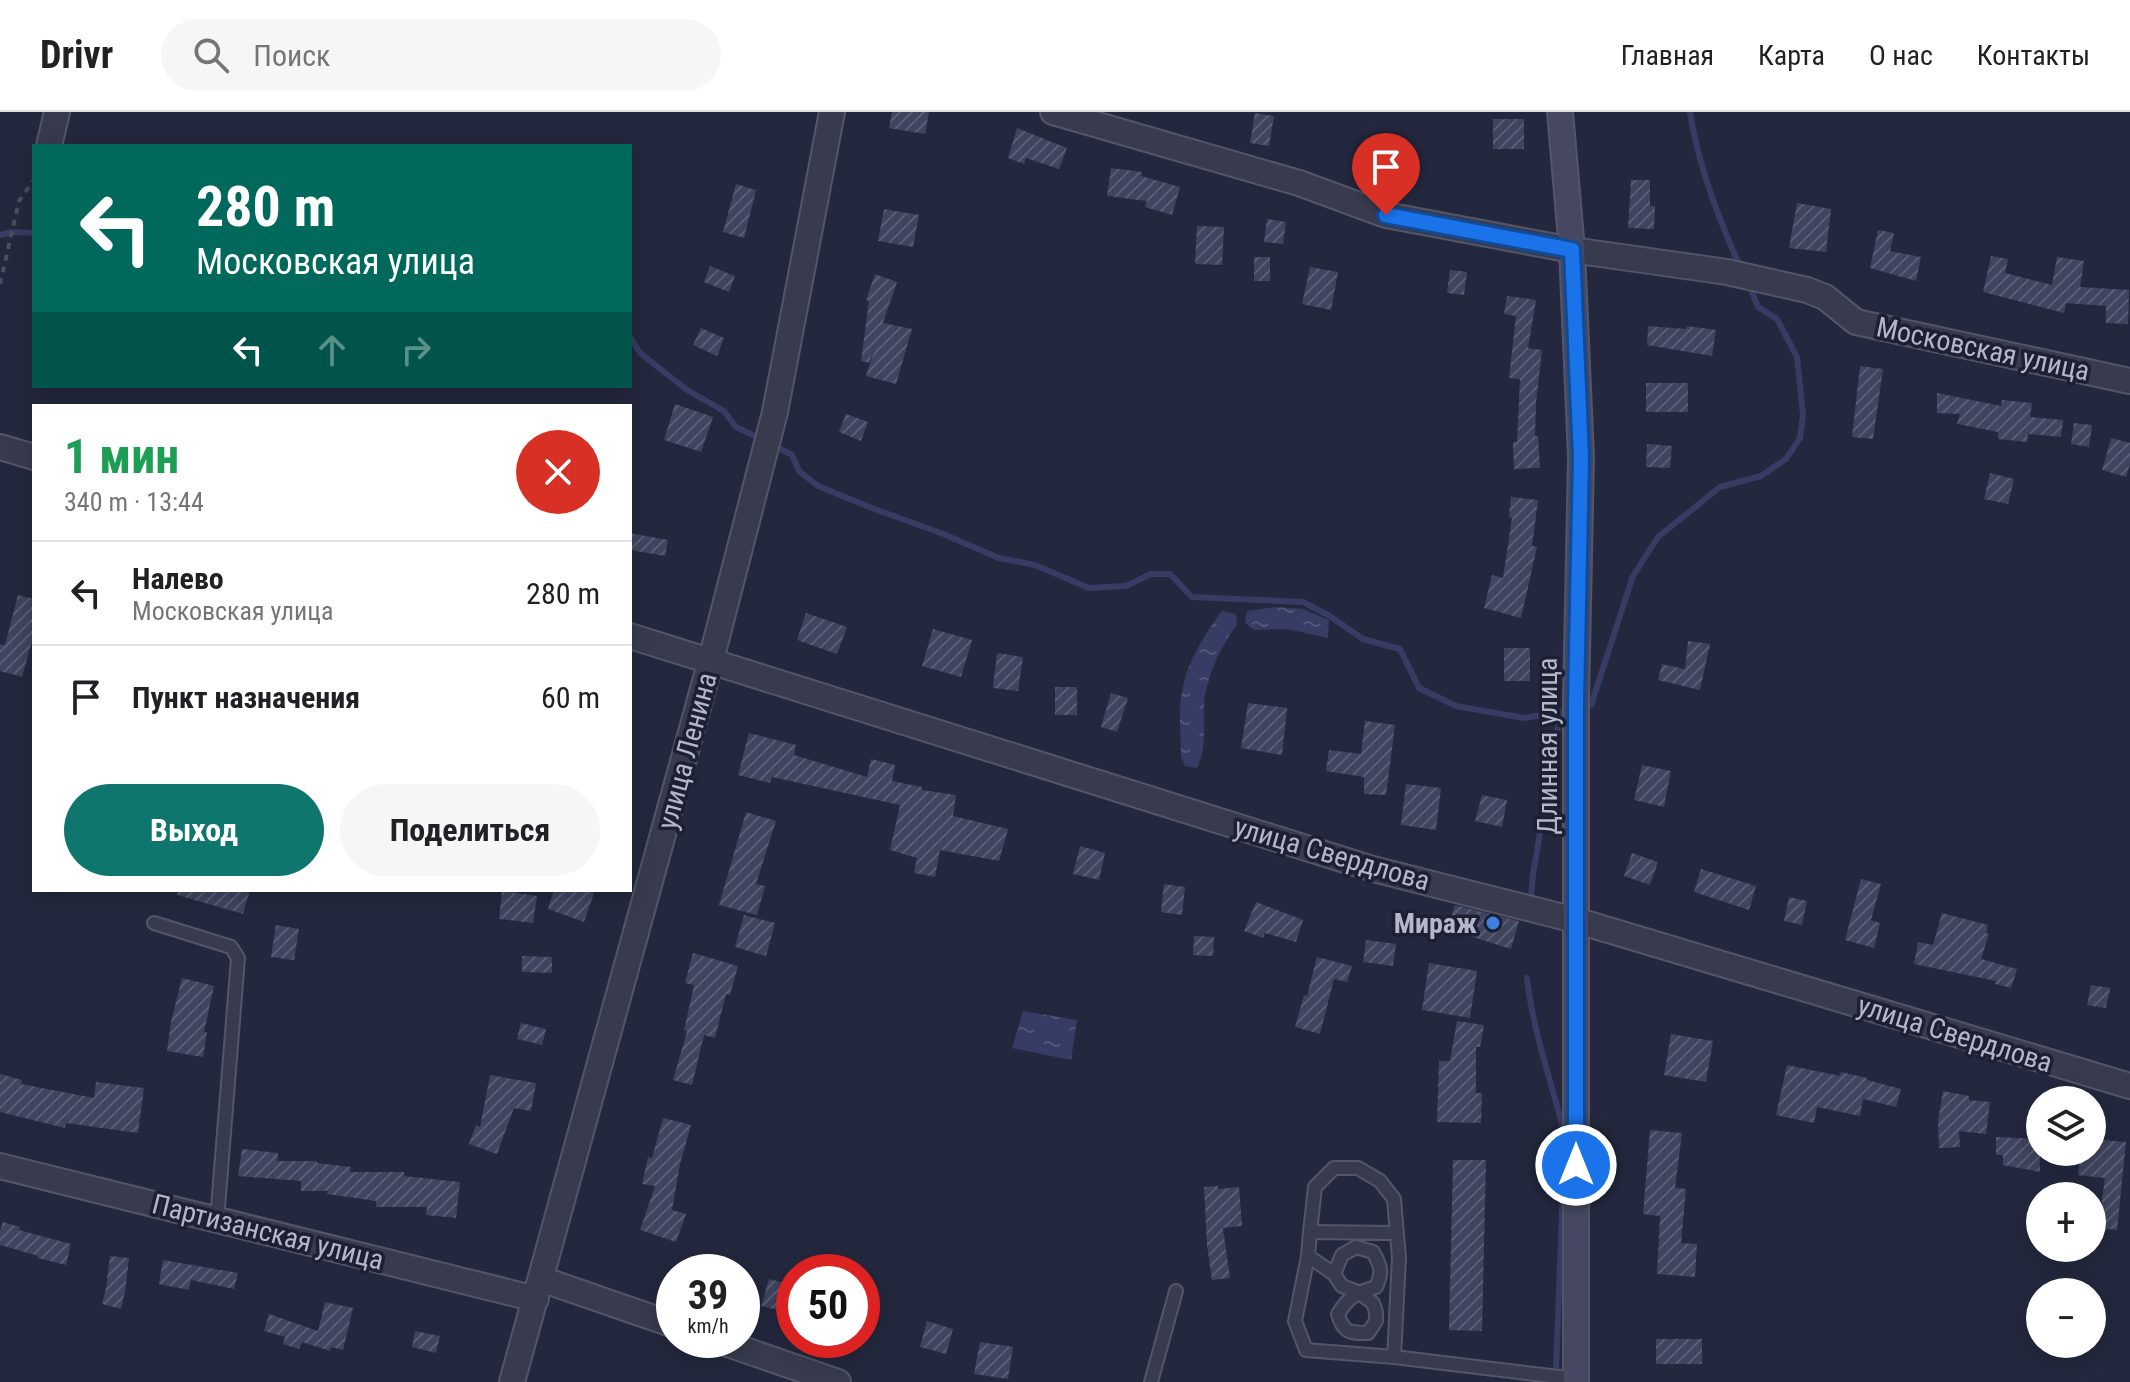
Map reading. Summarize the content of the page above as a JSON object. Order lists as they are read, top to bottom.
{
  "streets": {
    "main road": ["Длинная улица"],
    "street": [
      "Московская улица",
      "улица Ленина",
      "улица Свердлова",
      "Партизанская улица"
    ]
  },
  "crossings": [
    ["Московская улица", "Длинная улица"],
    ["Длинная улица", "улица Свердлова"],
    ["улица Ленина", "улица Свердлова"],
    ["улица Ленина", "Партизанская улица"]
  ],
  "places": ["Мираж"],
  "page": {
    "header": "Drivr",
    "search": "Поиск",
    "nav": [
      "Главная",
      "Карта",
      "О нас",
      "Контакты"
    ],
    "turn": ["280 m", "Московская улица"],
    "heading": ["1 мин", "340 m · 13:44"],
    "list": [
      {
        "name": "Налево",
        "note": "Московская улица",
        "value": "280 m"
      },
      {
        "name": "Пункт назначения",
        "value": "60 m"
      }
    ],
    "buttons": ["Выход", "Поделиться"],
    "map_buttons": ["+", "−"],
    "speed": "39 km/h",
    "limit": "50"
  }
}
